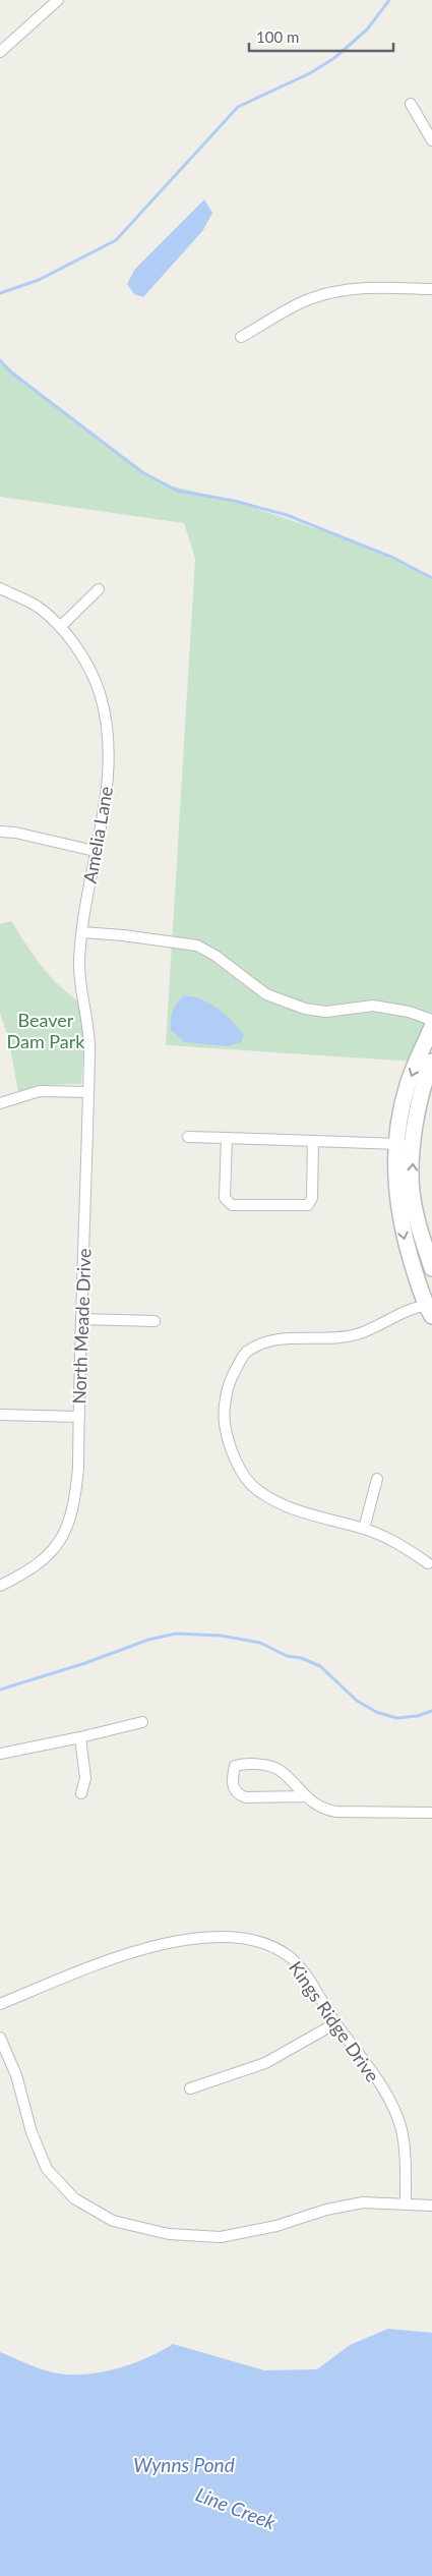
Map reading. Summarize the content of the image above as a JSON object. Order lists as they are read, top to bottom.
{
  "streets": {
    "street": ["Amelia Lane", "North Meade Drive", "Kings Ridge Drive"]
  },
  "crossings": [
    ["Amelia Lane", "North Meade Drive"]
  ],
  "water": ["Wynns Pond", "Line Creek"],
  "parks": ["Beaver Dam Park"],
  "scale_bar": "100 m"
}
